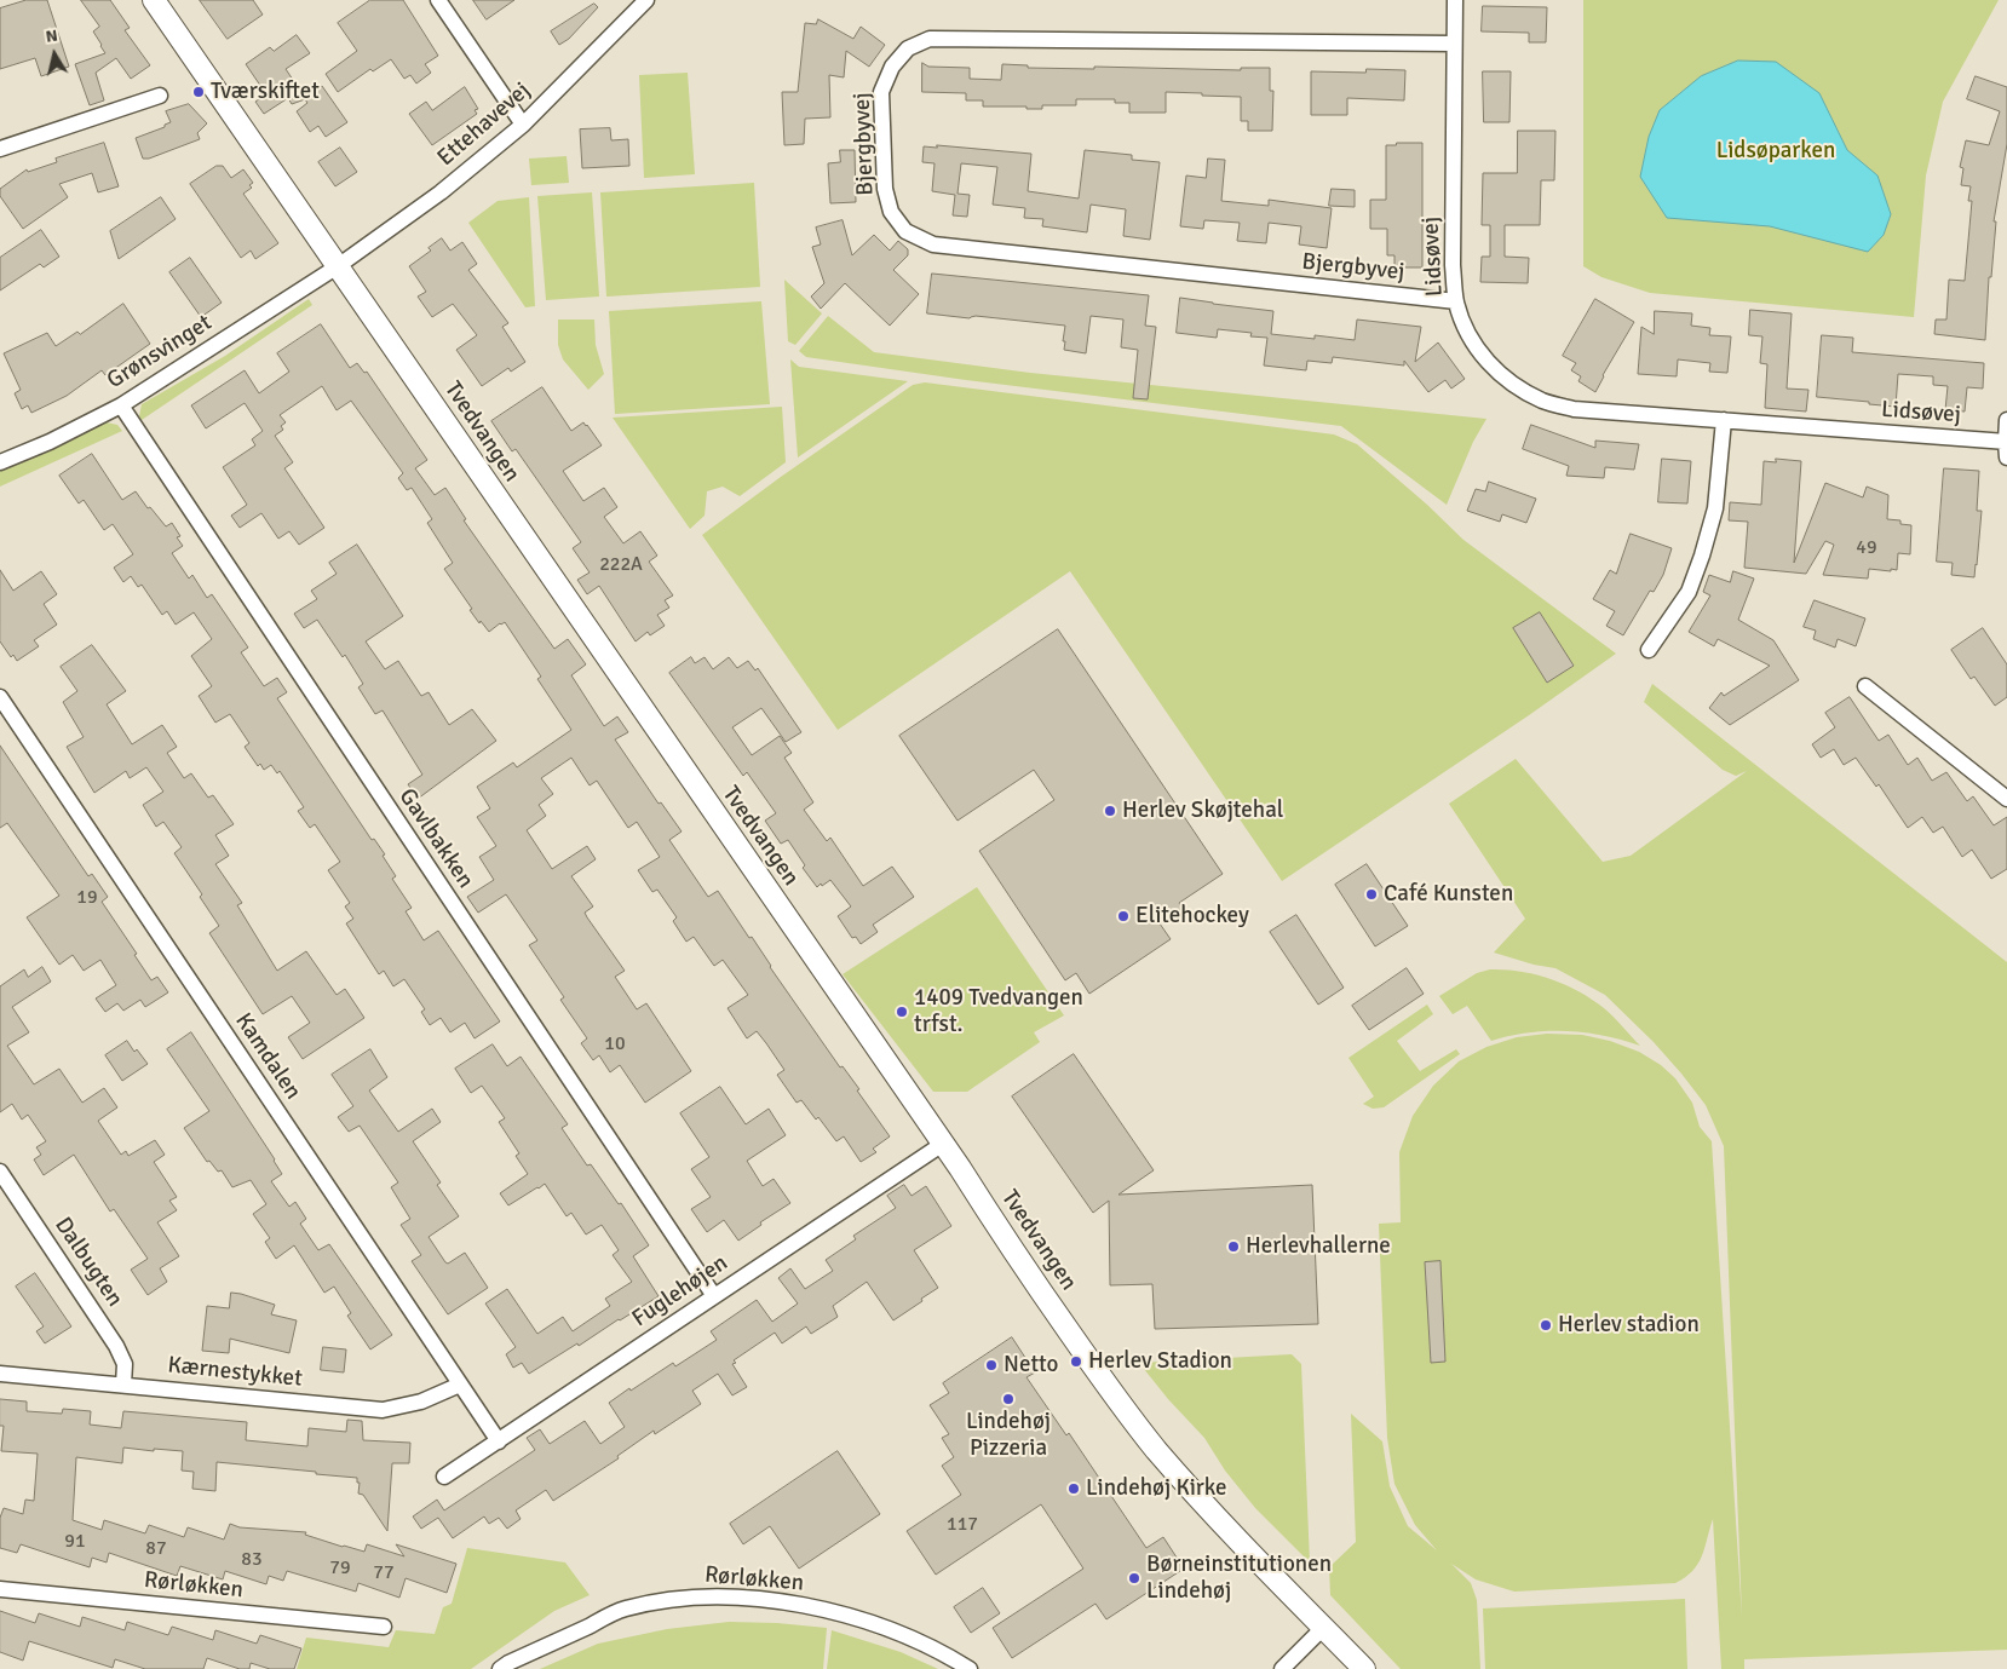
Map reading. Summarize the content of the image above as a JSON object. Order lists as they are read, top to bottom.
{
  "streets": {
    "street": [
      "Ettehavevej",
      "Bjergbyvej",
      "Lidsøvej",
      "Grønsvinget",
      "Tvedvangen",
      "Gavlbakken",
      "Kamdalen",
      "Dalbugten",
      "Fuglehøjen",
      "Kærnestykket",
      "Rørløkken"
    ]
  },
  "crossings": [
    ["Ettehavevej", "Grønsvinget"],
    ["Ettehavevej", "Tvedvangen"],
    ["Bjergbyvej", "Lidsøvej"],
    ["Grønsvinget", "Tvedvangen"],
    ["Grønsvinget", "Gavlbakken"],
    ["Tvedvangen", "Fuglehøjen"],
    ["Gavlbakken", "Fuglehøjen"],
    ["Kamdalen", "Fuglehøjen"],
    ["Kamdalen", "Kærnestykket"],
    ["Dalbugten", "Kærnestykket"]
  ],
  "parks": ["Lidsøparken"],
  "places": [
    "Tværskiftet",
    "Herlev Skøjtehal",
    "Café Kunsten",
    "Elitehockey",
    "1409 Tvedvangen trfst.",
    "Herlevhallerne",
    "Herlev stadion",
    "Herlev Stadion",
    "Netto",
    "Lindehøj Pizzeria",
    "Lindehøj Kirke",
    "Børneinstitutionen Lindehøj"
  ],
  "house_numbers": [
    "49",
    "222A",
    "19",
    "10",
    "117",
    "91",
    "87",
    "83",
    "79",
    "77"
  ],
  "north": "top"
}
